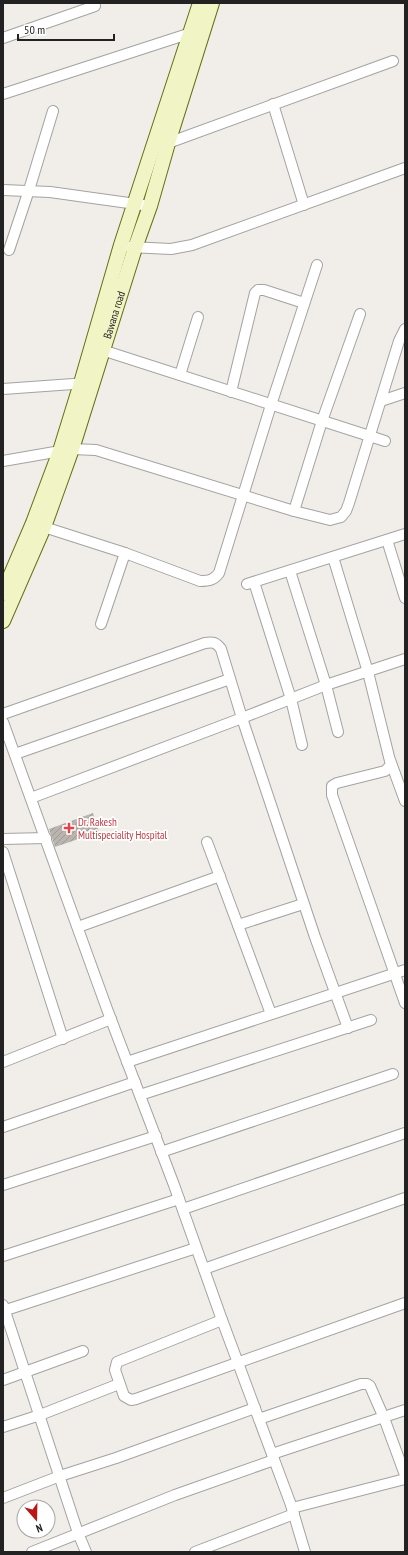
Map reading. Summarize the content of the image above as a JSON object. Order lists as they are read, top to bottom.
{
  "streets": {
    "street": ["Bawana road"]
  },
  "places": {
    "health": ["Dr. Rakesh Multispeciality Hospital"]
  },
  "scale_bar": "50 m",
  "north": "bottom"
}
